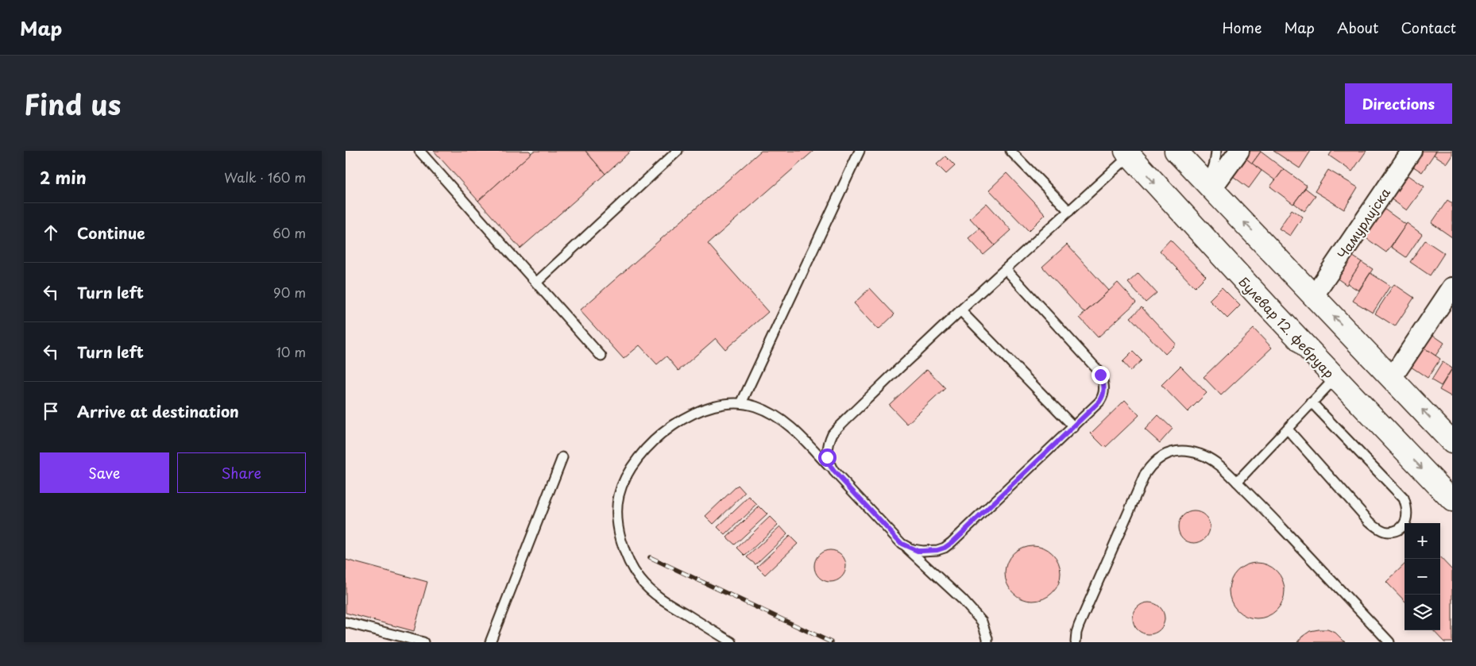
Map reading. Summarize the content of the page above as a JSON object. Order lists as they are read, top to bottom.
{
  "streets": {
    "main road": ["Булевар 12. фебруар"],
    "street": ["Чамурлијска"]
  },
  "page": {
    "header": "Map",
    "nav": [
      "Home",
      "Map",
      "About",
      "Contact"
    ],
    "title": "Find us",
    "buttons": [
      "Directions",
      ["Save", "Share"]
    ],
    "heading": ["2 min", "Walk · 160 m"],
    "list": [
      ["Continue", "60 m"],
      ["Turn left", "90 m"],
      ["Turn left", "10 m"],
      "Arrive at destination"
    ],
    "map_buttons": ["+", "−"]
  }
}
